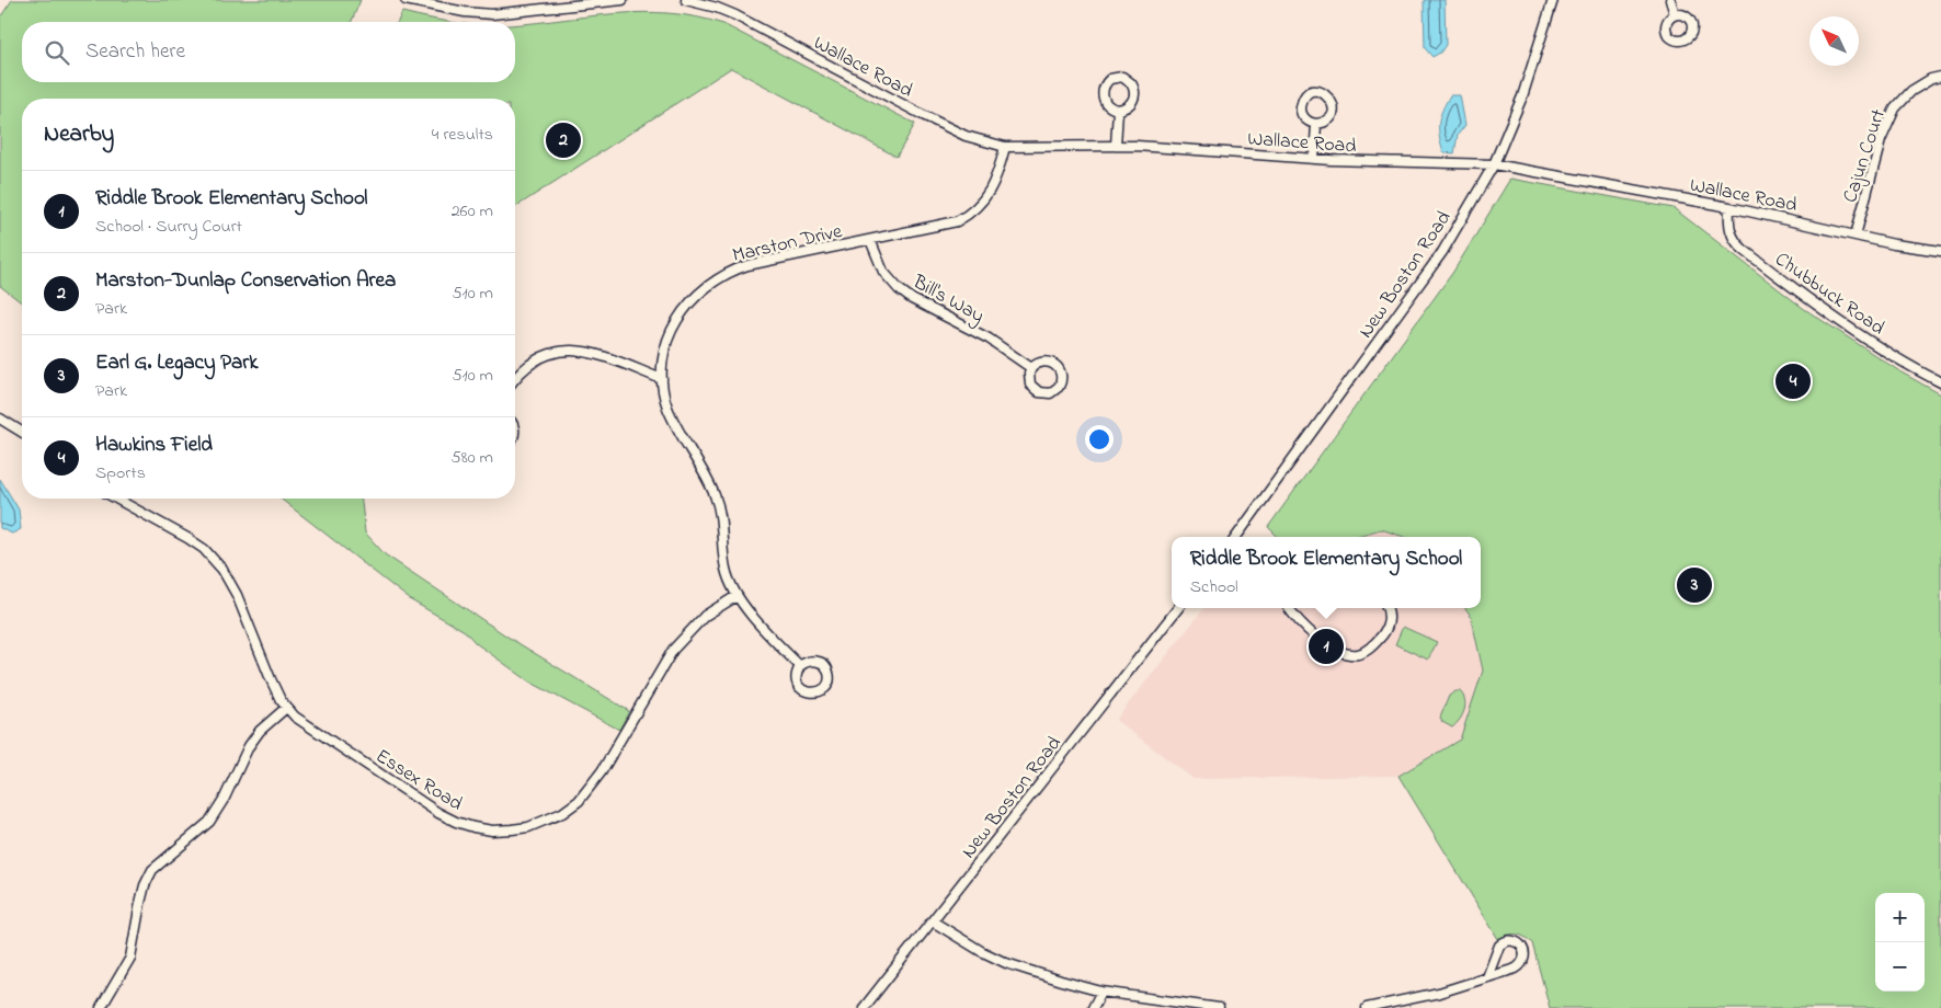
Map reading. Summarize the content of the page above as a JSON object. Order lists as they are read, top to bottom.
{
  "streets": {
    "street": [
      "Wallace Road",
      "Cajun Court",
      "Marston Drive",
      "New Boston Road",
      "Chubbuck Road",
      "Bill's Way",
      "Essex Road"
    ]
  },
  "crossings": [
    ["Wallace Road", "Cajun Court"],
    ["Wallace Road", "Marston Drive"],
    ["Wallace Road", "New Boston Road"],
    ["Wallace Road", "Chubbuck Road"],
    ["Marston Drive", "Bill's Way"],
    ["Marston Drive", "Essex Road"]
  ],
  "north": "top left",
  "page": {
    "search": "Search here",
    "heading": ["Nearby", "4 results"],
    "pins": [
      "2",
      "4",
      "3",
      "1"
    ],
    "list": [
      {
        "mark": "1",
        "name": "Riddle Brook Elementary School",
        "note": "School · Surry Court",
        "value": "260 m"
      },
      {
        "mark": "2",
        "name": "Marston-Dunlap Conservation Area",
        "note": "Park",
        "value": "510 m"
      },
      {
        "mark": "3",
        "name": "Earl G. Legacy Park",
        "note": "Park",
        "value": "510 m"
      },
      {
        "mark": "4",
        "name": "Hawkins Field",
        "note": "Sports",
        "value": "580 m"
      }
    ],
    "popup": ["Riddle Brook Elementary School", "School"],
    "map_buttons": ["+", "−"]
  }
}
